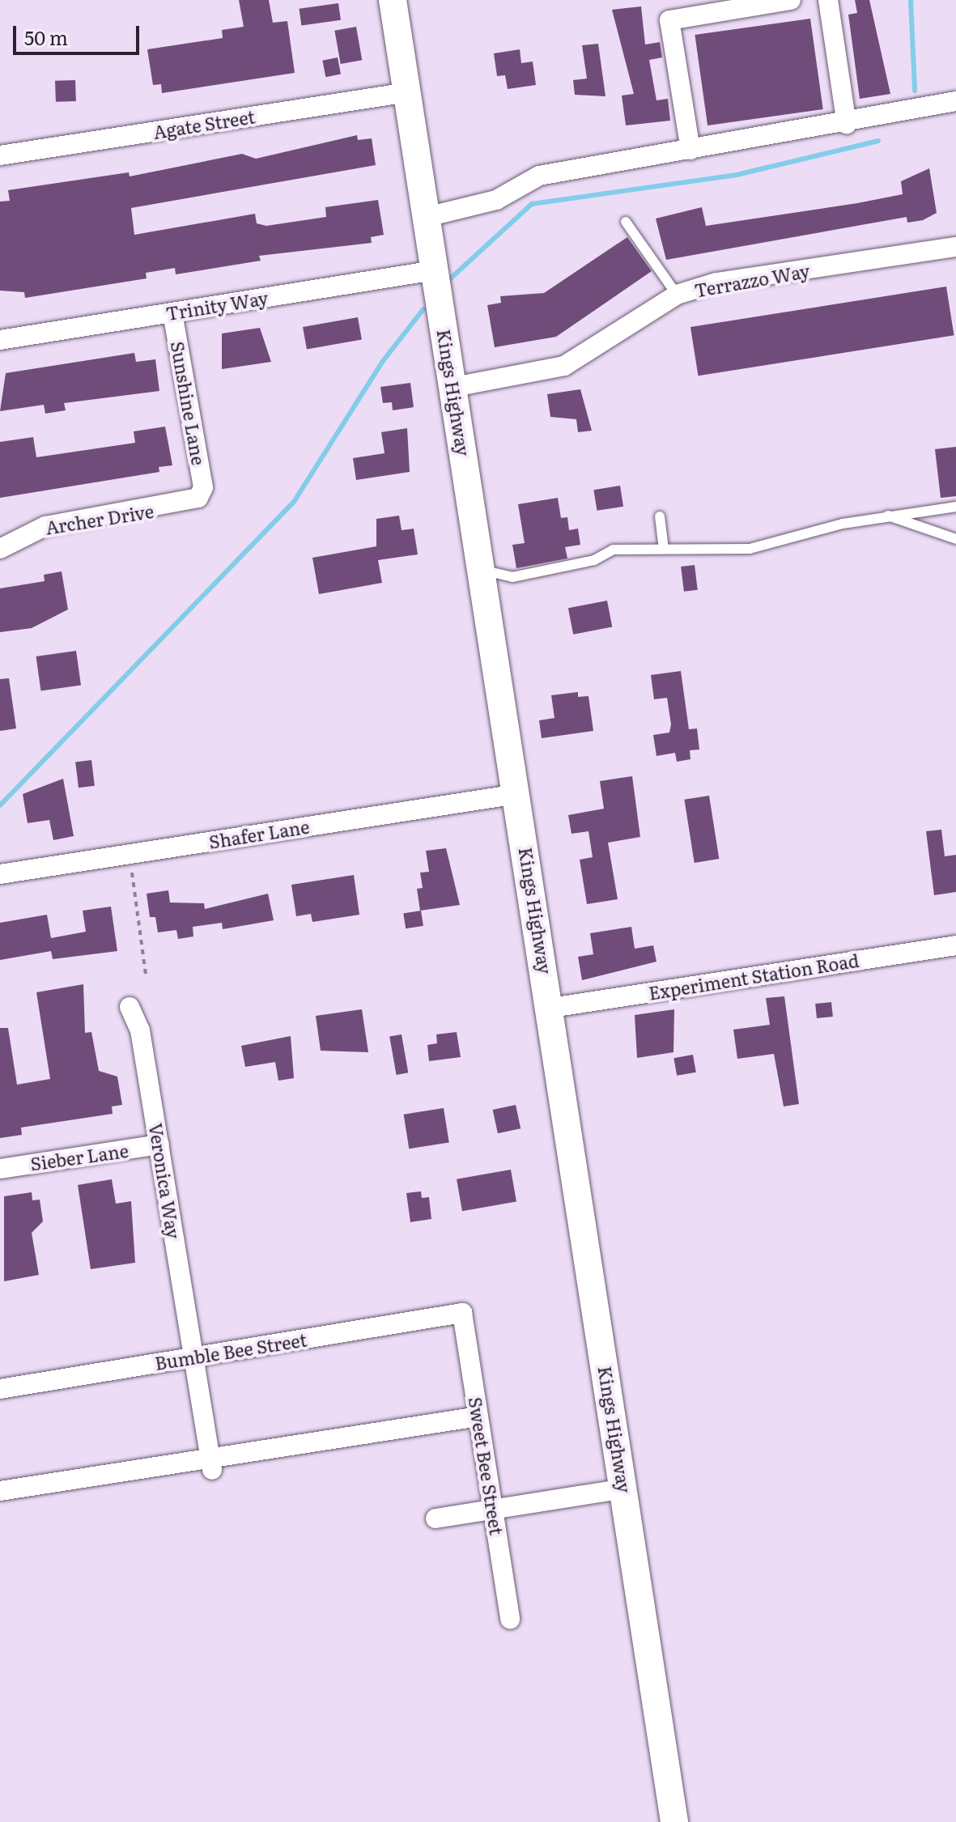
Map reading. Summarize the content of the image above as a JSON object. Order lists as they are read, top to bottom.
{
  "streets": {
    "street": [
      "Agate Street",
      "Terrazzo Way",
      "Trinity Way",
      "Kings Highway",
      "Sunshine Lane",
      "Archer Drive",
      "Shafer Lane",
      "Experiment Station Road",
      "Sieber Lane",
      "Veronica Way",
      "Bumble Bee Street",
      "Sweet Bee Street"
    ]
  },
  "crossings": [
    ["Agate Street", "Kings Highway"],
    ["Terrazzo Way", "Kings Highway"],
    ["Trinity Way", "Kings Highway"],
    ["Trinity Way", "Sunshine Lane"],
    ["Kings Highway", "Shafer Lane"],
    ["Kings Highway", "Experiment Station Road"],
    ["Sunshine Lane", "Archer Drive"],
    ["Sieber Lane", "Veronica Way"],
    ["Veronica Way", "Bumble Bee Street"],
    ["Bumble Bee Street", "Sweet Bee Street"]
  ],
  "scale_bar": "50 m"
}
